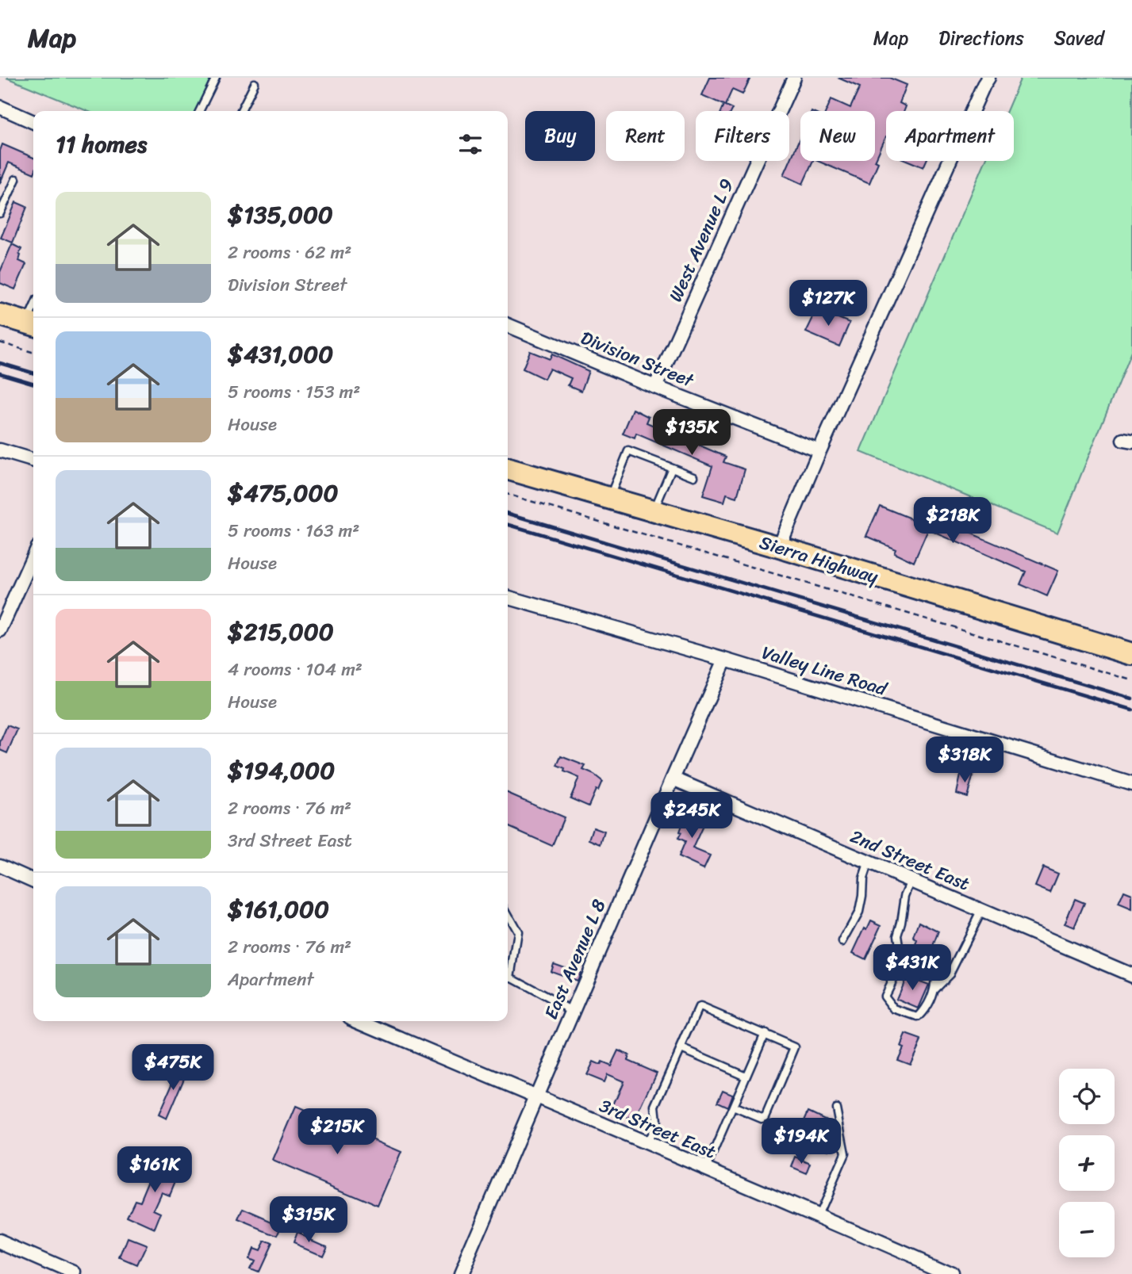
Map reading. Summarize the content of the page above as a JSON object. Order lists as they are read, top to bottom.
{
  "streets": {
    "main road": ["Sierra Highway"],
    "street": [
      "West Avenue L 9",
      "Division Street",
      "Valley Line Road",
      "2nd Street East",
      "East Avenue L 8",
      "3rd Street East"
    ]
  },
  "crossings": [
    ["West Avenue L 9", "Division Street"],
    ["Valley Line Road", "East Avenue L 8"],
    ["2nd Street East", "East Avenue L 8"],
    ["East Avenue L 8", "3rd Street East"]
  ],
  "page": {
    "header": "Map",
    "nav": ["Map", "Directions", "Saved"],
    "chip": [
      "Buy",
      "Rent",
      "Filters",
      "New",
      "Apartment"
    ],
    "heading": "11 homes",
    "list": [
      {
        "name": "$135,000",
        "note": "2 rooms · 62 m² · Division Street"
      },
      {
        "name": "$431,000",
        "note": "5 rooms · 153 m² · House"
      },
      {
        "name": "$475,000",
        "note": "5 rooms · 163 m² · House"
      },
      {
        "name": "$215,000",
        "note": "4 rooms · 104 m² · House"
      },
      {
        "name": "$194,000",
        "note": "2 rooms · 76 m² · 3rd Street East"
      },
      {
        "name": "$161,000",
        "note": "2 rooms · 76 m² · Apartment"
      }
    ],
    "price": [
      "$127K",
      "$135K",
      "$218K",
      "$318K",
      "$245K",
      "$431K",
      "$475K",
      "$215K",
      "$194K",
      "$161K",
      "$315K"
    ],
    "map_buttons": ["+", "−"]
  }
}
